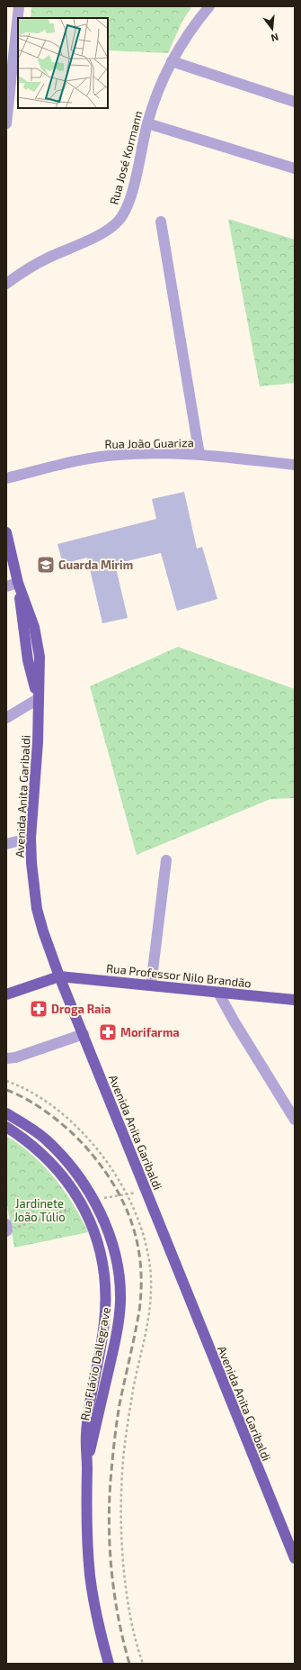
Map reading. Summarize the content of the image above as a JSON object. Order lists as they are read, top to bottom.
{
  "streets": {
    "main road": ["Avenida Anita Garibaldi", "Rua Professor Nilo Brandão", "Rua Flávio Dallegrave"],
    "street": ["Rua José Kormann", "Rua João Guariza"]
  },
  "crossings": [
    ["Avenida Anita Garibaldi", "Rua Professor Nilo Brandão"]
  ],
  "parks": ["Jardinete João Túlio"],
  "places": {
    "school or university": ["Guarda Mirim"],
    "pharmacy": ["Droga Raia", "Morifarma"]
  },
  "north": "bottom"
}
